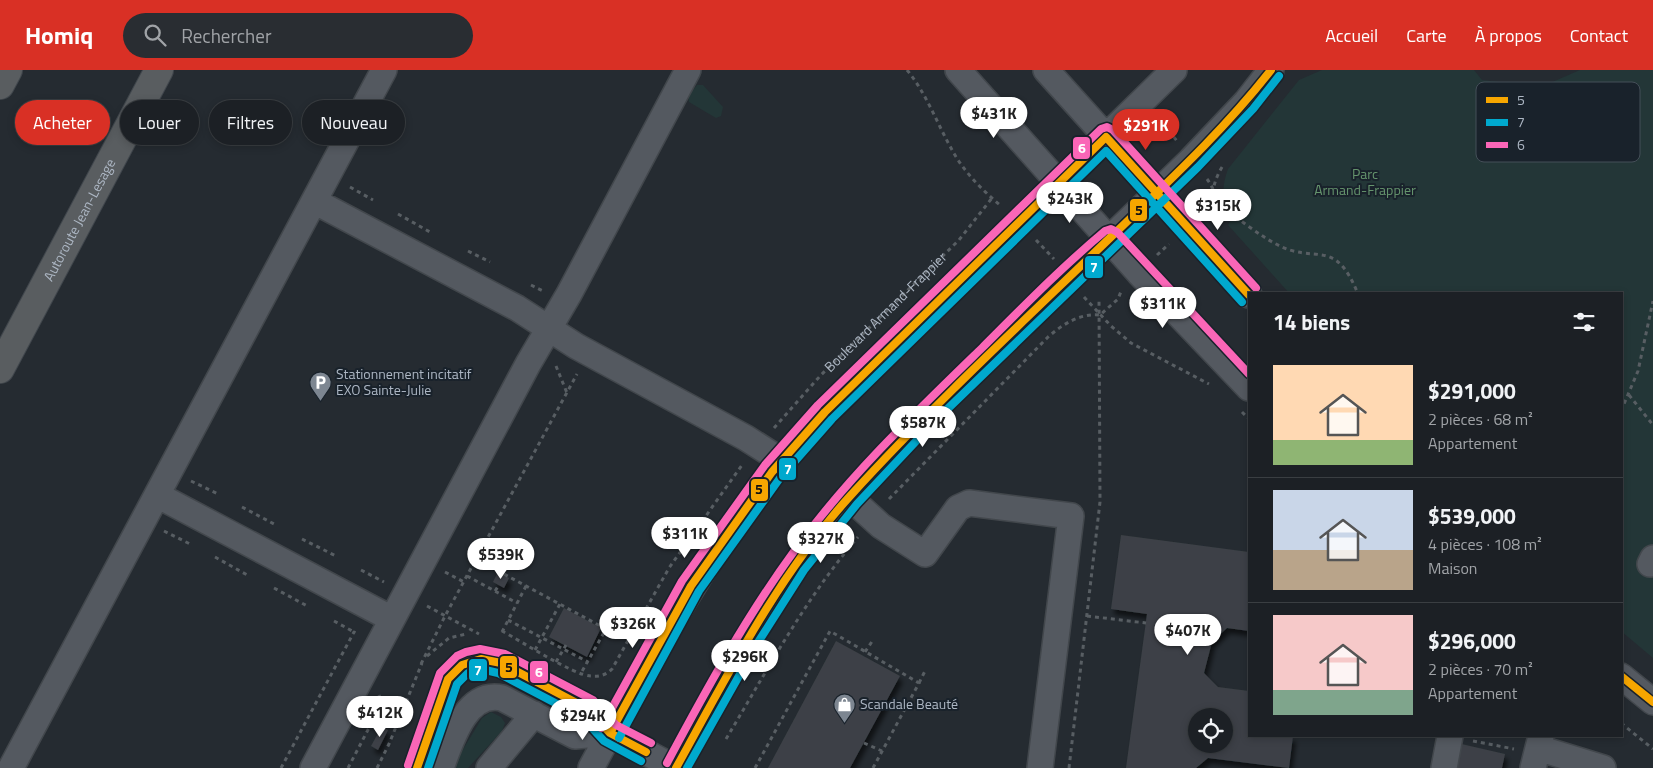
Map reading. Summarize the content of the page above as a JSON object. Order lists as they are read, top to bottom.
{
  "streets": {
    "highway": ["Autoroute Jean-Lesage"],
    "street": ["Boulevard Armand-Frappier"]
  },
  "parks": ["Parc Armand-Frappier"],
  "places": {
    "parking": ["Stationnement incitatif EXO Sainte-Julie"],
    "shop": ["Scandale Beauté"]
  },
  "lines": ["transit line 5", "transit line 7", "transit line 6"],
  "legend": ["5", "7", "6"],
  "page": {
    "header": "Homiq",
    "search": "Rechercher",
    "nav": [
      "Accueil",
      "Carte",
      "À propos",
      "Contact"
    ],
    "price": [
      "$431K",
      "$291K",
      "$243K",
      "$315K",
      "$311K",
      "$587K",
      "$311K",
      "$327K",
      "$539K",
      "$326K",
      "$407K",
      "$296K",
      "$412K",
      "$294K"
    ],
    "chip": [
      "Acheter",
      "Louer",
      "Filtres",
      "Nouveau"
    ],
    "heading": "14 biens",
    "list": [
      {
        "name": "$291,000",
        "note": "2 pièces · 68 m² · Appartement"
      },
      {
        "name": "$539,000",
        "note": "4 pièces · 108 m² · Maison"
      },
      {
        "name": "$296,000",
        "note": "2 pièces · 70 m² · Appartement"
      }
    ]
  }
}
